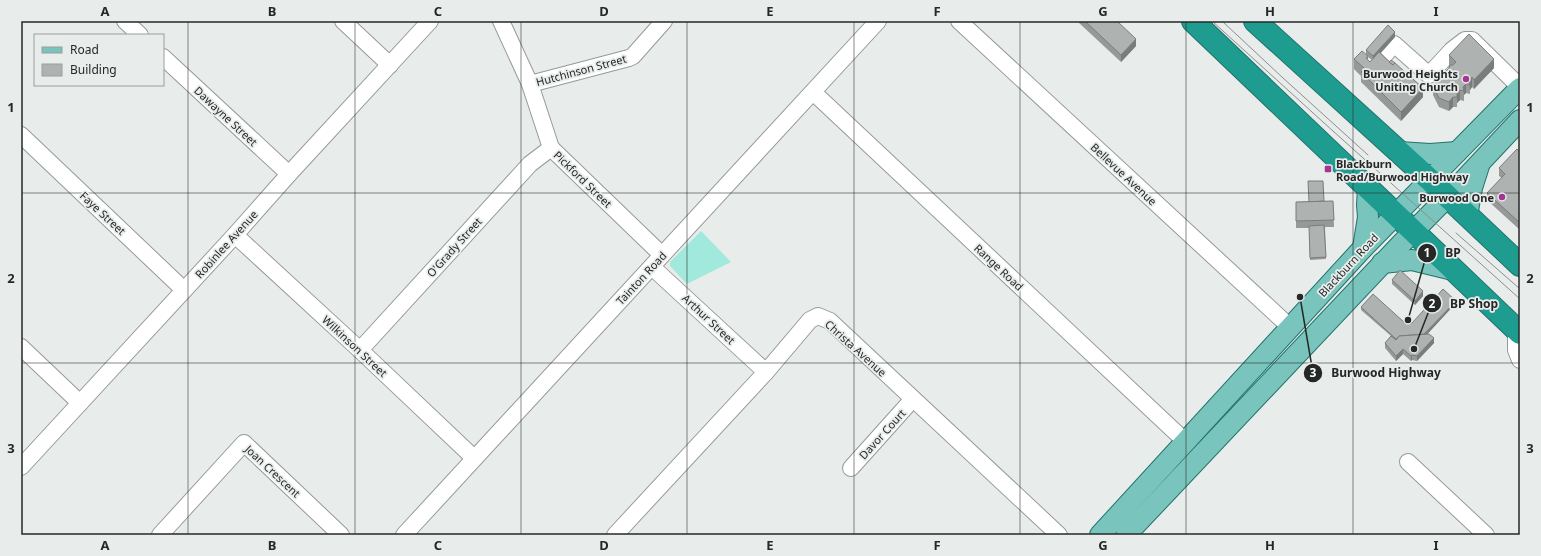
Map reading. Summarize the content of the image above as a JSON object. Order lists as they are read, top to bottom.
{
  "streets": {
    "main road": ["Blackburn Road"],
    "street": [
      "Hutchinson Street",
      "Dawayne Street",
      "Bellevue Avenue",
      "Pickford Street",
      "Faye Street",
      "Robinlee Avenue",
      "O'Grady Street",
      "Range Road",
      "Tainton Road",
      "Arthur Street",
      "Wilkinson Street",
      "Christa Avenue",
      "Davor Court",
      "Joan Crescent"
    ]
  },
  "crossings": [
    ["Hutchinson Street", "Pickford Street"],
    ["Dawayne Street", "Robinlee Avenue"],
    ["Bellevue Avenue", "Blackburn Road"],
    ["Pickford Street", "O'Grady Street"],
    ["Pickford Street", "Tainton Road"],
    ["Pickford Street", "Arthur Street"],
    ["Faye Street", "Robinlee Avenue"],
    ["Robinlee Avenue", "Wilkinson Street"],
    ["O'Grady Street", "Wilkinson Street"],
    ["Blackburn Road", "Range Road"],
    ["Range Road", "Tainton Road"],
    ["Tainton Road", "Arthur Street"],
    ["Tainton Road", "Wilkinson Street"],
    ["Arthur Street", "Christa Avenue"],
    ["Christa Avenue", "Davor Court"]
  ],
  "places": {
    "other": [
      "Burwood Heights Uniting Church",
      "Burwood One",
      "Burwood Highway",
      "BP",
      "BP Shop"
    ],
    "transit": ["Blackburn Road/Burwood Highway"]
  },
  "legend": ["Road", "Building"],
  "grid": {
    "columns": [
      "A",
      "B",
      "C",
      "D",
      "E",
      "F",
      "G",
      "H",
      "I"
    ],
    "rows": ["1", "2", "3"]
  }
}
